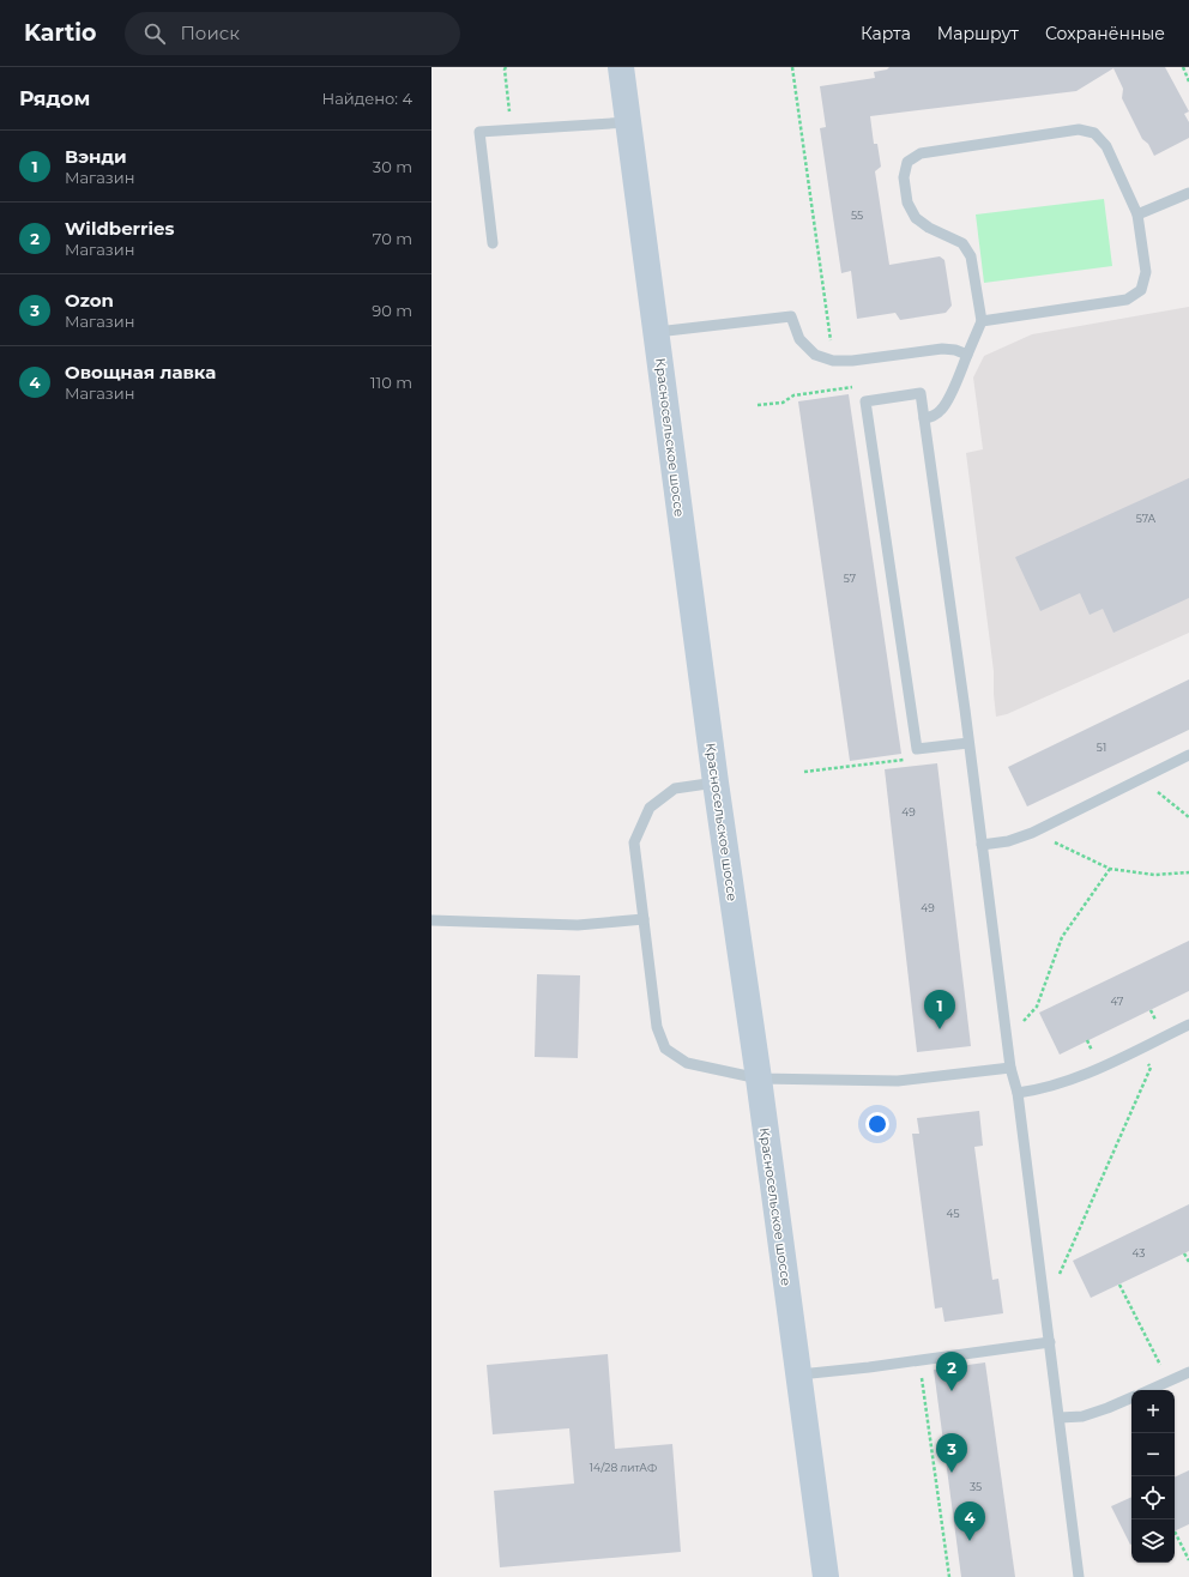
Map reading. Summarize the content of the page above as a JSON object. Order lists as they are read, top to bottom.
{
  "streets": {
    "main road": ["Красносельское шоссе"]
  },
  "house_numbers": [
    "55",
    "57А",
    "57",
    "51",
    "49",
    "49",
    "47",
    "45",
    "43",
    "14/28 литАФ",
    "35"
  ],
  "page": {
    "header": "Kartio",
    "search": "Поиск",
    "nav": ["Карта", "Маршрут", "Сохранённые"],
    "heading": ["Рядом", "Найдено: 4"],
    "list": [
      {
        "mark": "1",
        "name": "Вэнди",
        "note": "Магазин",
        "value": "30 m"
      },
      {
        "mark": "2",
        "name": "Wildberries",
        "note": "Магазин",
        "value": "70 m"
      },
      {
        "mark": "3",
        "name": "Ozon",
        "note": "Магазин",
        "value": "90 m"
      },
      {
        "mark": "4",
        "name": "Овощная лавка",
        "note": "Магазин",
        "value": "110 m"
      }
    ],
    "pins": [
      "1",
      "2",
      "3",
      "4"
    ],
    "map_buttons": ["+", "−"]
  }
}
